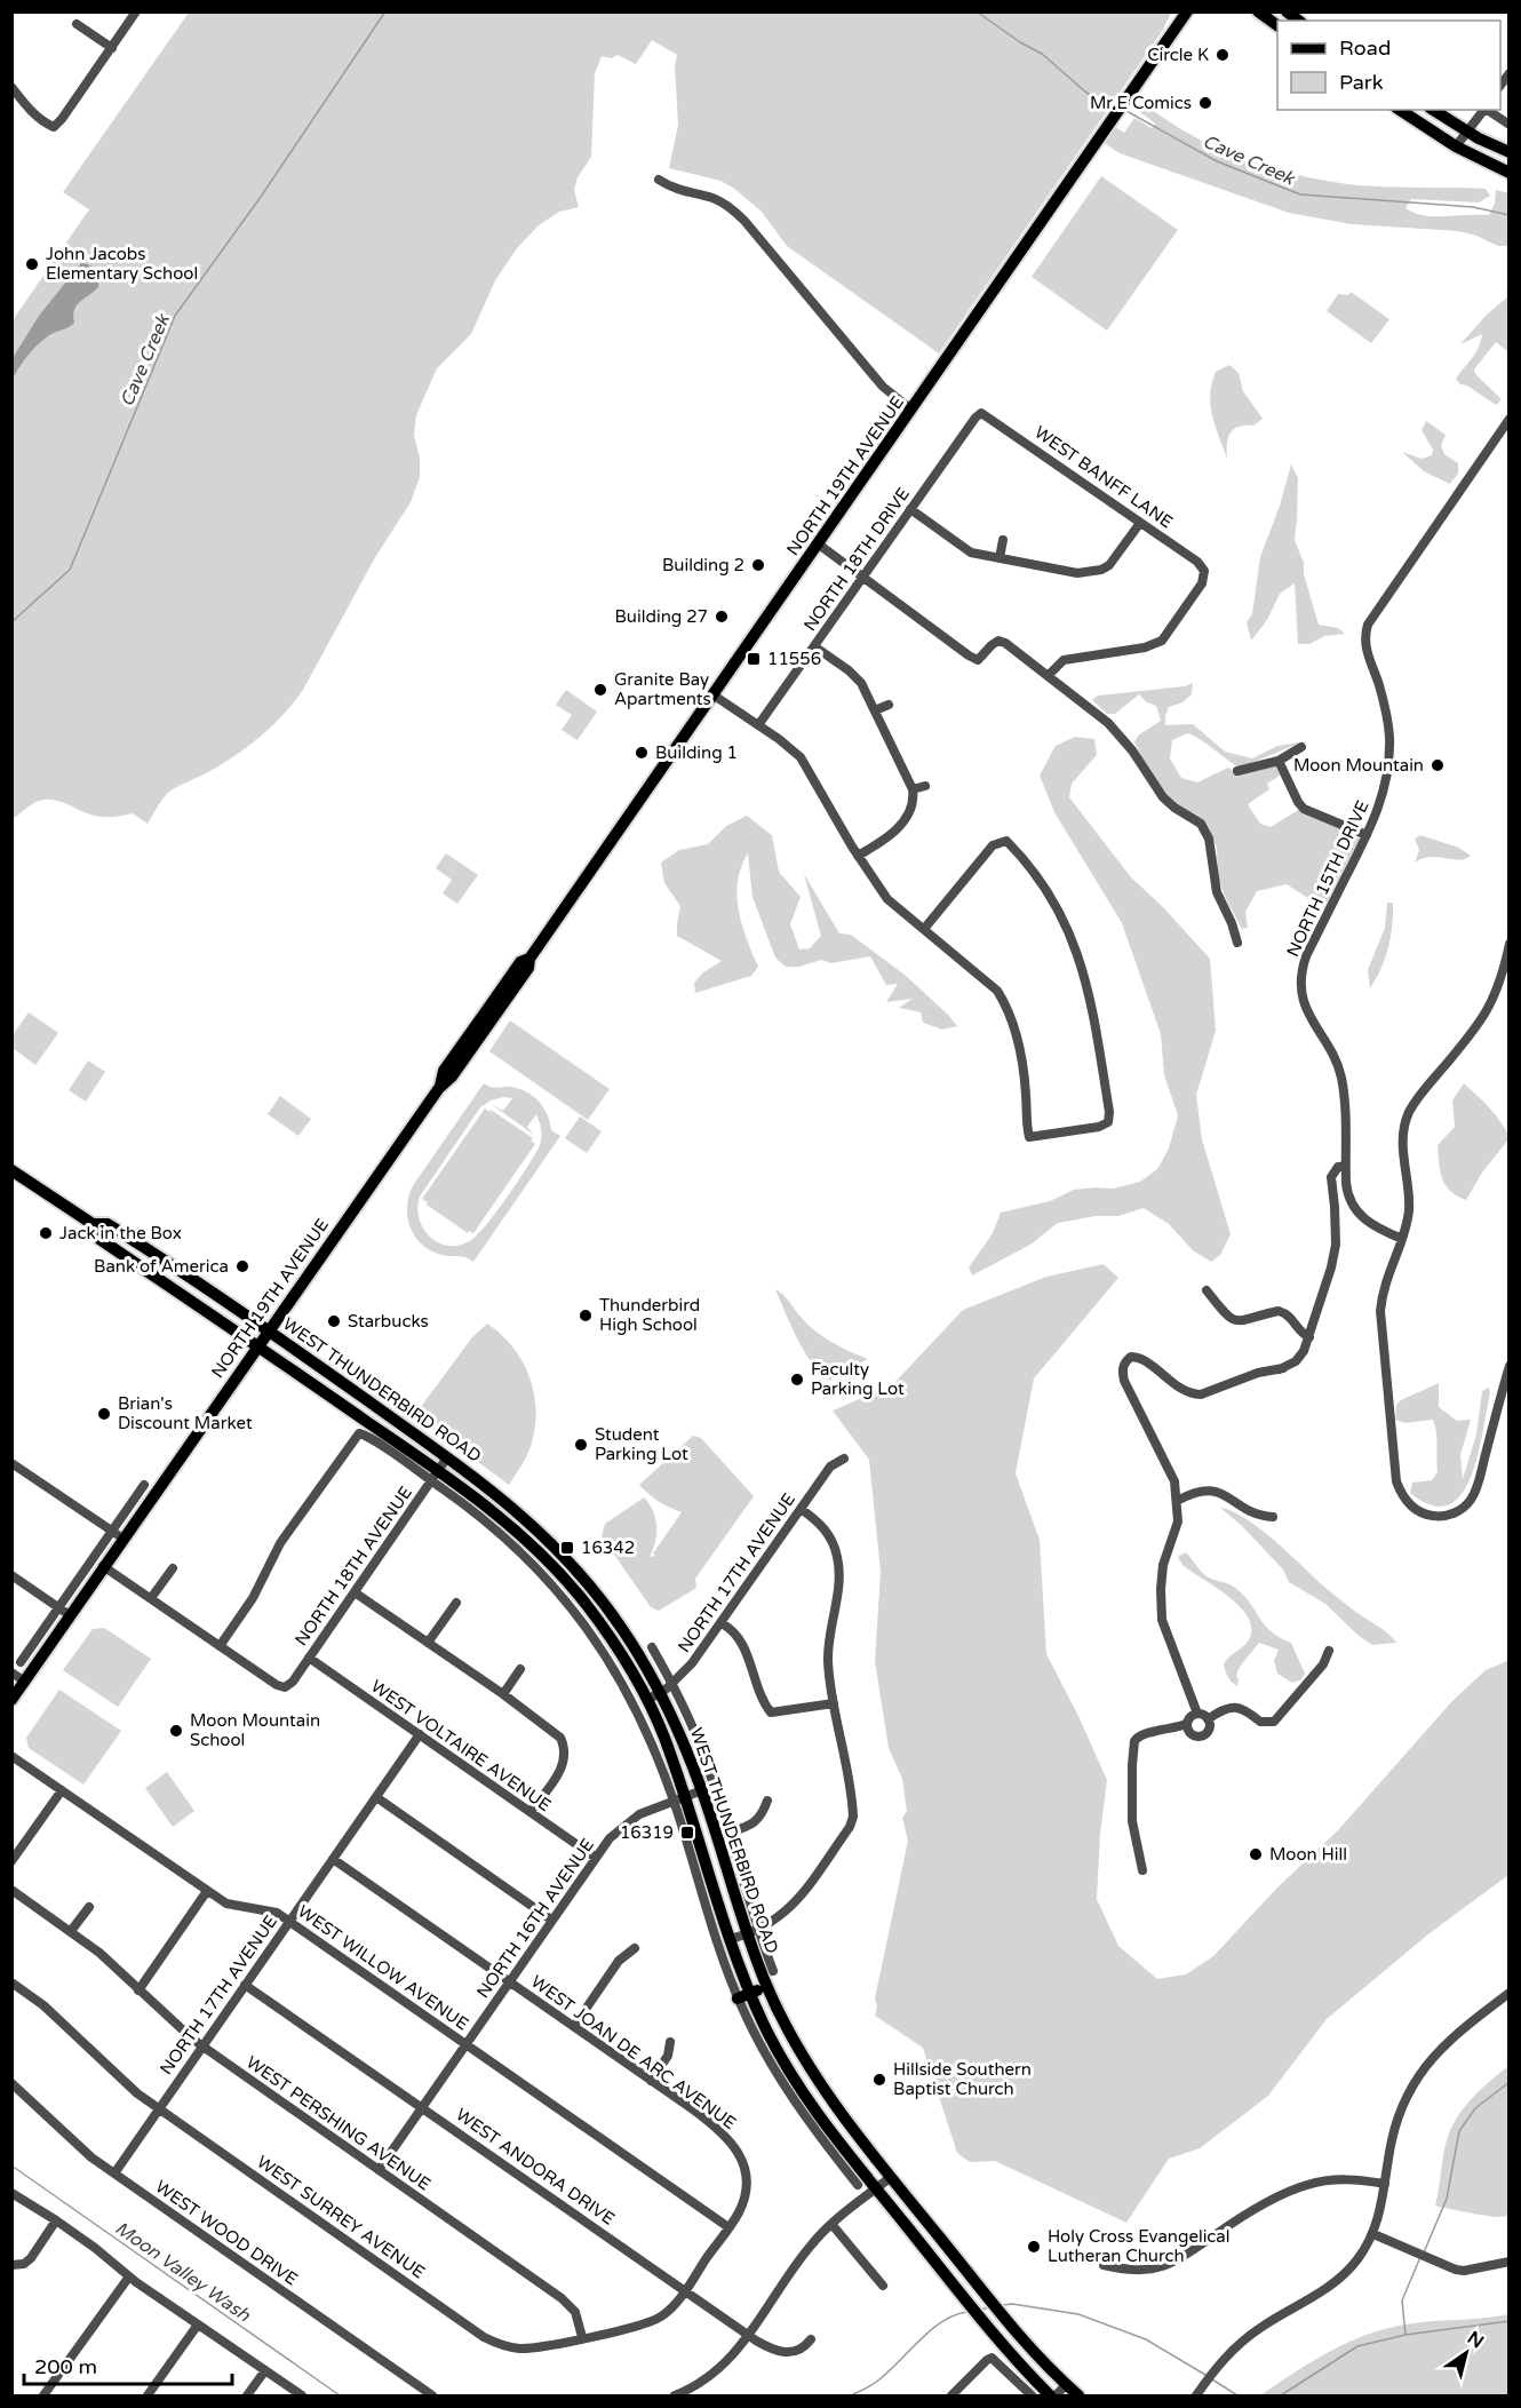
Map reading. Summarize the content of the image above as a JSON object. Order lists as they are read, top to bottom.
{
  "streets": {
    "main road": ["NORTH 19TH AVENUE", "WEST THUNDERBIRD ROAD"],
    "street": [
      "WEST BANFF LANE",
      "NORTH 18TH DRIVE",
      "NORTH 15TH DRIVE",
      "NORTH 18TH AVENUE",
      "NORTH 17TH AVENUE",
      "WEST VOLTAIRE AVENUE",
      "NORTH 16TH AVENUE",
      "WEST WILLOW AVENUE",
      "WEST JOAN DE ARC AVENUE",
      "WEST PERSHING AVENUE",
      "WEST ANDORA DRIVE",
      "WEST SURREY AVENUE",
      "WEST WOOD DRIVE"
    ]
  },
  "crossings": [
    ["NORTH 19TH AVENUE", "WEST THUNDERBIRD ROAD"],
    ["WEST BANFF LANE", "NORTH 18TH DRIVE"],
    ["WEST THUNDERBIRD ROAD", "NORTH 18TH AVENUE"],
    ["WEST THUNDERBIRD ROAD", "NORTH 17TH AVENUE"],
    ["WEST THUNDERBIRD ROAD", "NORTH 16TH AVENUE"],
    ["NORTH 18TH AVENUE", "WEST VOLTAIRE AVENUE"],
    ["NORTH 17TH AVENUE", "WEST VOLTAIRE AVENUE"],
    ["NORTH 17TH AVENUE", "WEST WILLOW AVENUE"],
    ["NORTH 17TH AVENUE", "WEST JOAN DE ARC AVENUE"],
    ["NORTH 17TH AVENUE", "WEST PERSHING AVENUE"],
    ["NORTH 17TH AVENUE", "WEST ANDORA DRIVE"],
    ["NORTH 17TH AVENUE", "WEST SURREY AVENUE"],
    ["NORTH 17TH AVENUE", "WEST WOOD DRIVE"],
    ["WEST VOLTAIRE AVENUE", "NORTH 16TH AVENUE"],
    ["NORTH 16TH AVENUE", "WEST WILLOW AVENUE"],
    ["NORTH 16TH AVENUE", "WEST JOAN DE ARC AVENUE"],
    ["NORTH 16TH AVENUE", "WEST PERSHING AVENUE"],
    ["NORTH 16TH AVENUE", "WEST ANDORA DRIVE"],
    ["WEST WILLOW AVENUE", "WEST SURREY AVENUE"],
    ["WEST JOAN DE ARC AVENUE", "WEST SURREY AVENUE"],
    ["WEST PERSHING AVENUE", "WEST SURREY AVENUE"],
    ["WEST ANDORA DRIVE", "WEST SURREY AVENUE"]
  ],
  "water": ["Cave Creek", "Moon Valley Wash"],
  "places": {
    "other": [
      "Circle K",
      "Mr.E Comics",
      "John Jacobs Elementary School",
      "Building 2",
      "Building 27",
      "Granite Bay Apartments",
      "Building 1",
      "Moon Mountain",
      "Jack in the Box",
      "Bank of America",
      "Thunderbird High School",
      "Starbucks",
      "Faculty Parking Lot",
      "Brian's Discount Market",
      "Student Parking Lot",
      "Moon Mountain School",
      "Moon Hill",
      "Hillside Southern Baptist Church",
      "Holy Cross Evangelical Lutheran Church"
    ],
    "transit": ["11556", "16342", "16319"]
  },
  "legend": ["Road", "Park"],
  "scale_bar": "200 m",
  "north": "top right"
}
